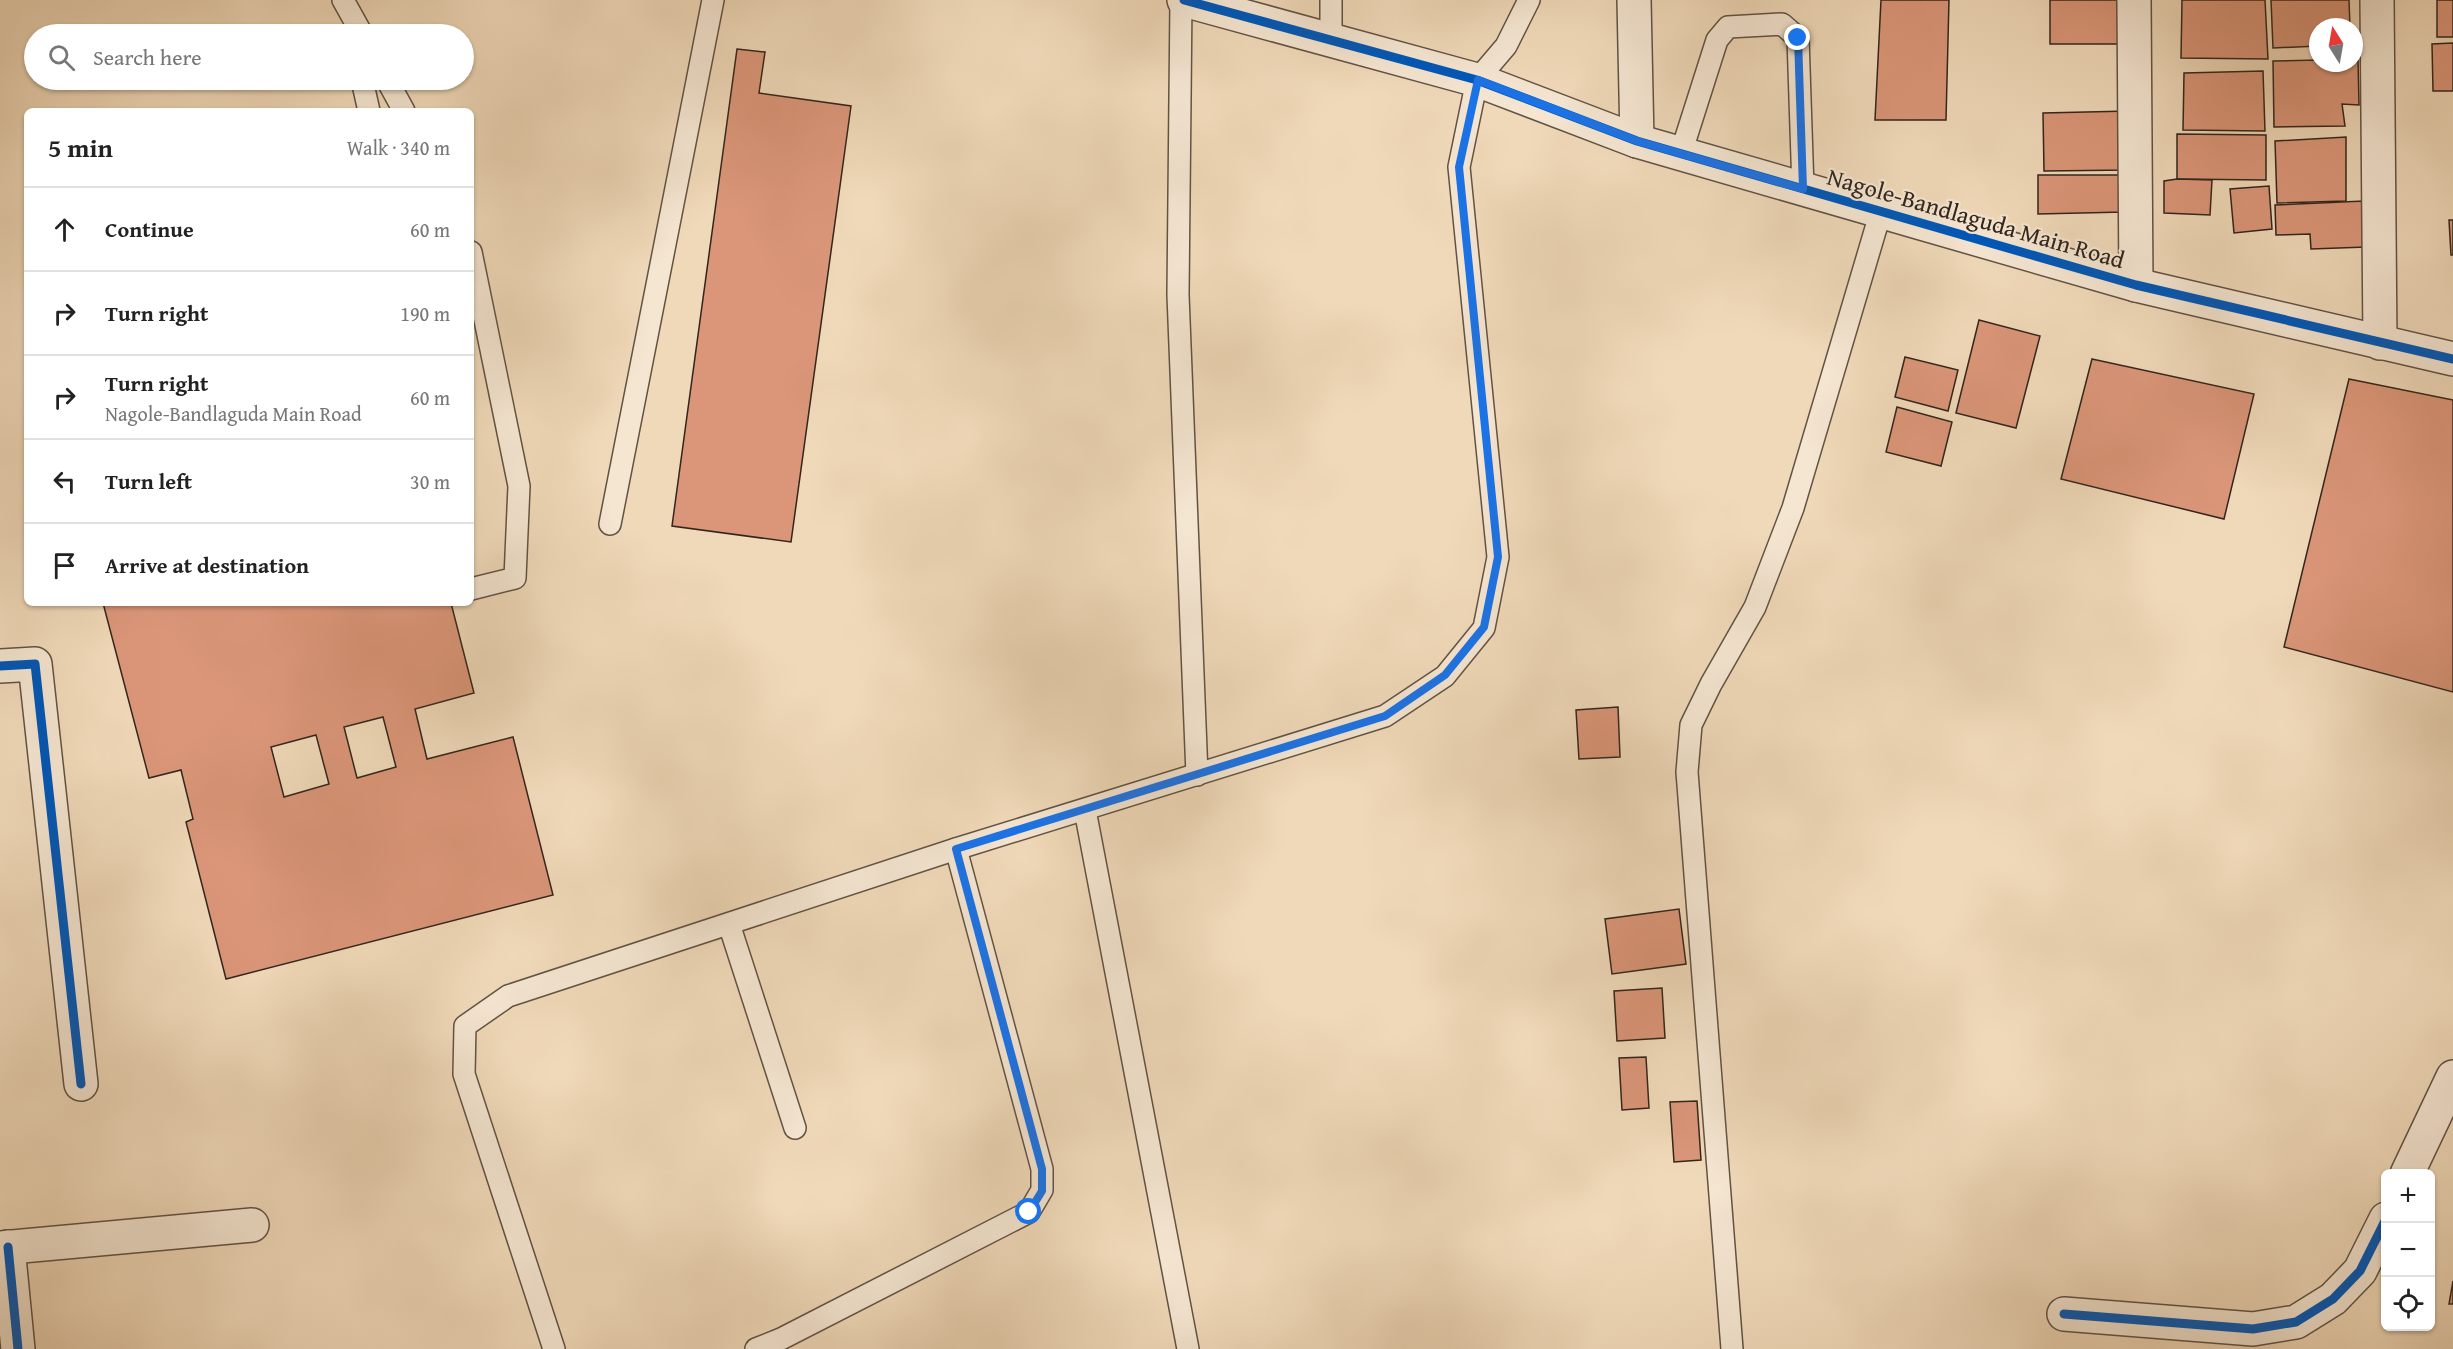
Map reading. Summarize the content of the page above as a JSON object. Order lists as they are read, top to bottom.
{
  "streets": {
    "street": ["Nagole-Bandlaguda Main Road"]
  },
  "north": "top",
  "page": {
    "search": "Search here",
    "heading": ["5 min", "Walk · 340 m"],
    "list": [
      ["Continue", "60 m"],
      ["Turn right", "190 m"],
      ["Turn right", "Nagole-Bandlaguda Main Road", "60 m"],
      ["Turn left", "30 m"],
      "Arrive at destination"
    ],
    "map_buttons": ["+", "−"]
  }
}
